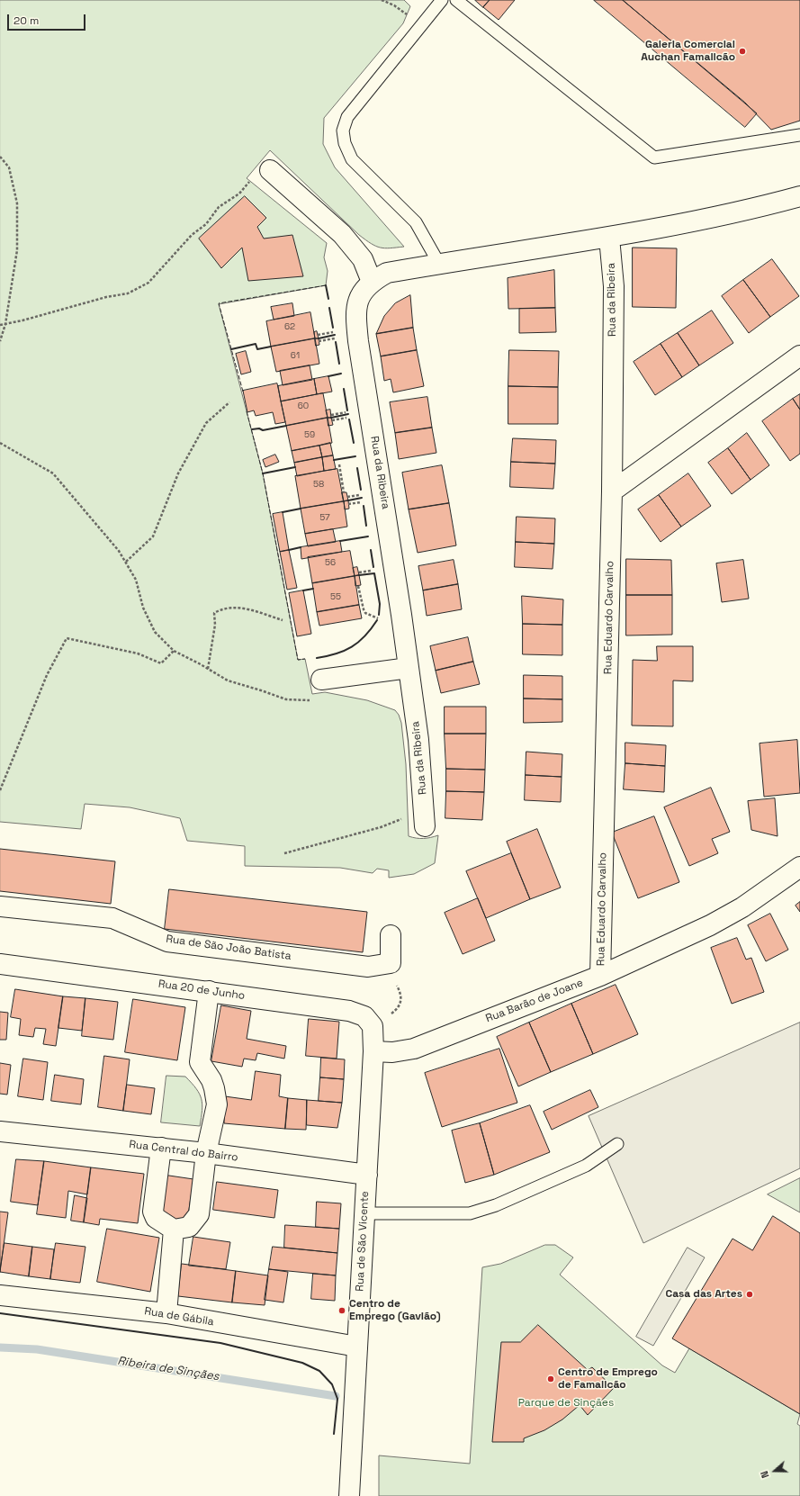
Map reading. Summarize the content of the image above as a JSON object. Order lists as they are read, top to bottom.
{
  "streets": {
    "street": [
      "Rua da Ribeira",
      "Rua Eduardo Carvalho",
      "Rua de São João Batista",
      "Rua 20 de Junho",
      "Rua Barão de Joane",
      "Rua Central do Bairro",
      "Rua de São Vicente",
      "Rua de Gábila"
    ]
  },
  "crossings": [
    ["Rua da Ribeira", "Rua Eduardo Carvalho"],
    ["Rua Eduardo Carvalho", "Rua Barão de Joane"],
    ["Rua Barão de Joane", "Rua de São Vicente"],
    ["Rua Central do Bairro", "Rua de São Vicente"],
    ["Rua de São Vicente", "Rua de Gábila"]
  ],
  "water": ["Ribeira de Sinçães"],
  "parks": ["Parque de Sinçães"],
  "places": [
    "Galeria Comercial Auchan Famalicão",
    "Casa das Artes",
    "Centro de Emprego (Gavião)",
    "Centro de Emprego de Famalicão"
  ],
  "house_numbers": [
    "62",
    "61",
    "60",
    "59",
    "58",
    "57",
    "56",
    "55"
  ],
  "scale_bar": "20 m",
  "north": "left"
}
